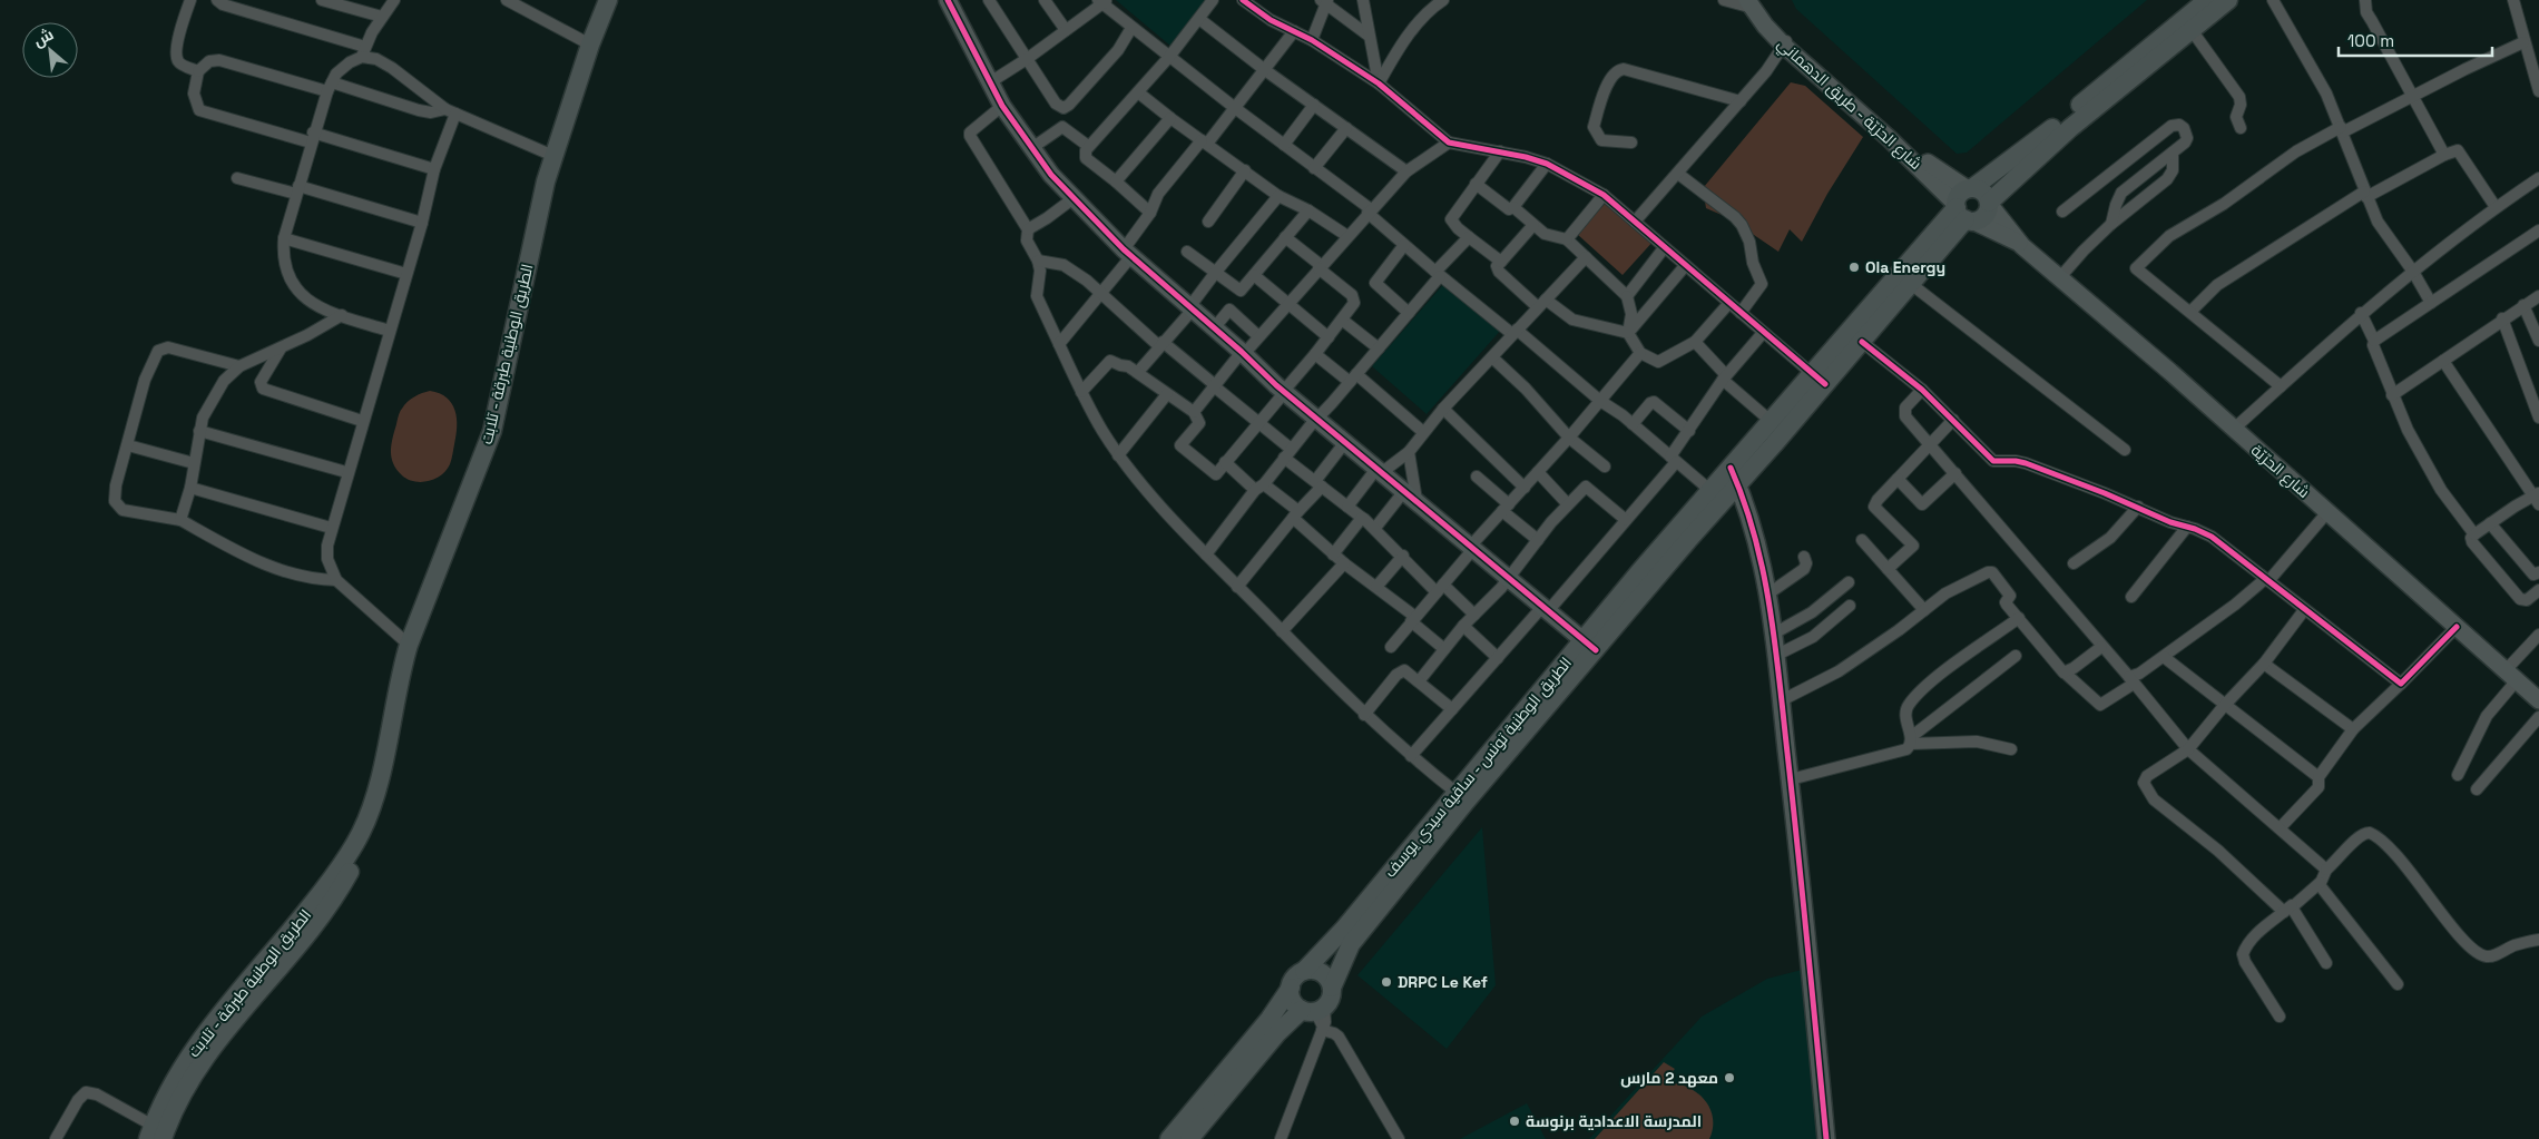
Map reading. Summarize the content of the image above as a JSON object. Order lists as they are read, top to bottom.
{
  "streets": {
    "main road": ["الطريق الوطنية طبرقة - تلابت", "الطريق الوطنية تونس - ساقية سيدي يوسف"],
    "street": ["شارع الحرّيّة - طريق الدهماني", "شارع الحرّيّة"]
  },
  "crossings": [
    ["شارع الحرّيّة - طريق الدهماني", "شارع الحرّيّة"],
    ["شارع الحرّيّة - طريق الدهماني", "الطريق الوطنية تونس - ساقية سيدي يوسف"],
    ["شارع الحرّيّة", "الطريق الوطنية تونس - ساقية سيدي يوسف"]
  ],
  "places": [
    "Ola Energy",
    "DRPC Le Kef",
    "معهد 2 مارس",
    "المدرسة الاعدادية برنوسة"
  ],
  "scale_bar": "100 m",
  "north": "top left"
}
